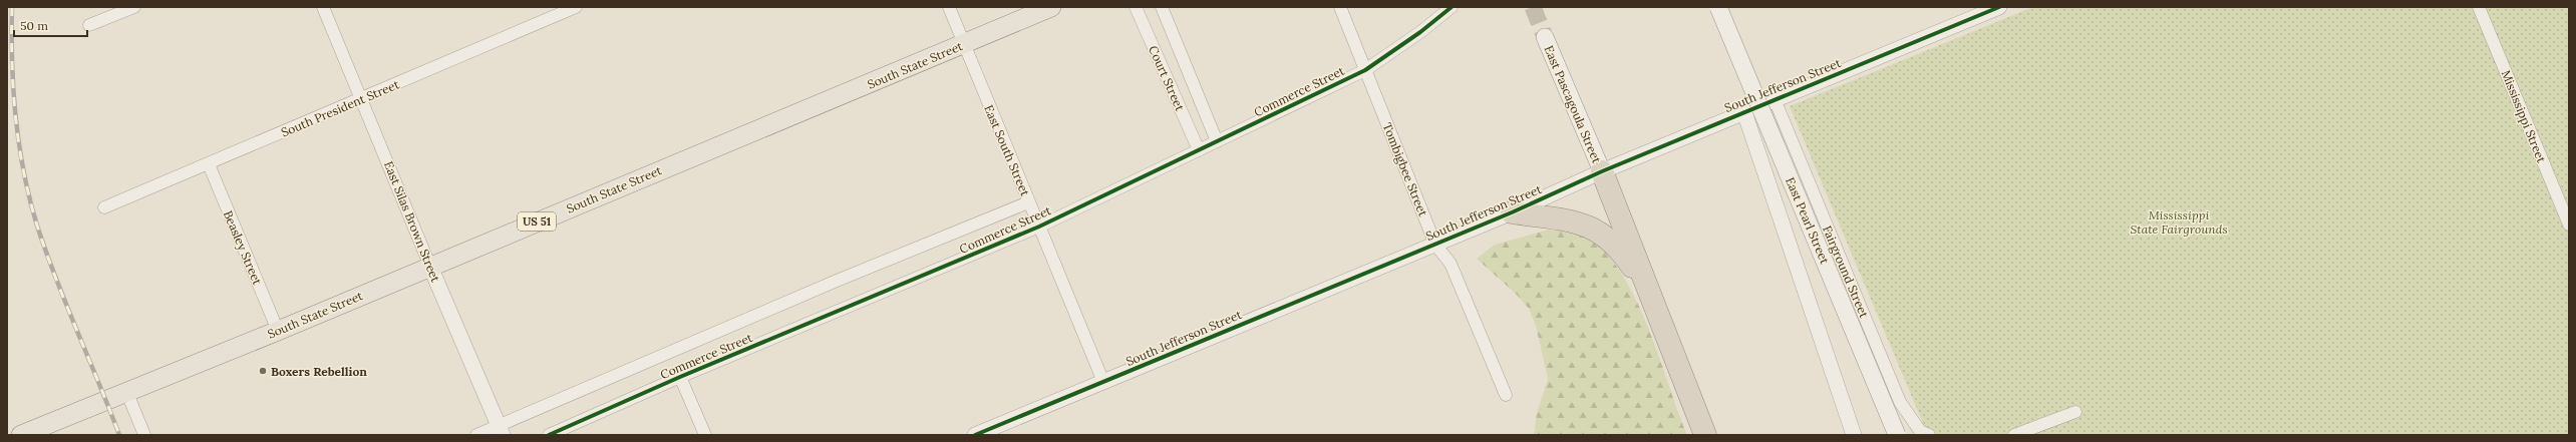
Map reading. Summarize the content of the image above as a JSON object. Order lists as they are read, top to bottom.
{
  "streets": {
    "main road": [
      "South State Street",
      "East Pascagoula Street",
      "East Pearl Street",
      "US 51"
    ],
    "street": [
      "Court Street",
      "South Jefferson Street",
      "Commerce Street",
      "South President Street",
      "Mississippi Street",
      "East South Street",
      "Tombigbee Street",
      "East Silas Brown Street",
      "Beasley Street",
      "Fairground Street"
    ]
  },
  "crossings": [
    ["South State Street", "East South Street"],
    ["South State Street", "East Silas Brown Street"],
    ["South State Street", "Beasley Street"],
    ["Court Street", "Commerce Street"],
    ["South Jefferson Street", "East Pascagoula Street"],
    ["South Jefferson Street", "East South Street"],
    ["South Jefferson Street", "Tombigbee Street"],
    ["South Jefferson Street", "Fairground Street"],
    ["Commerce Street", "East South Street"],
    ["Commerce Street", "Tombigbee Street"],
    ["Commerce Street", "East Silas Brown Street"],
    ["South President Street", "East Silas Brown Street"],
    ["South President Street", "Beasley Street"]
  ],
  "parks": ["Mississippi State Fairgrounds"],
  "places": ["Boxers Rebellion"],
  "scale_bar": "50 m"
}
